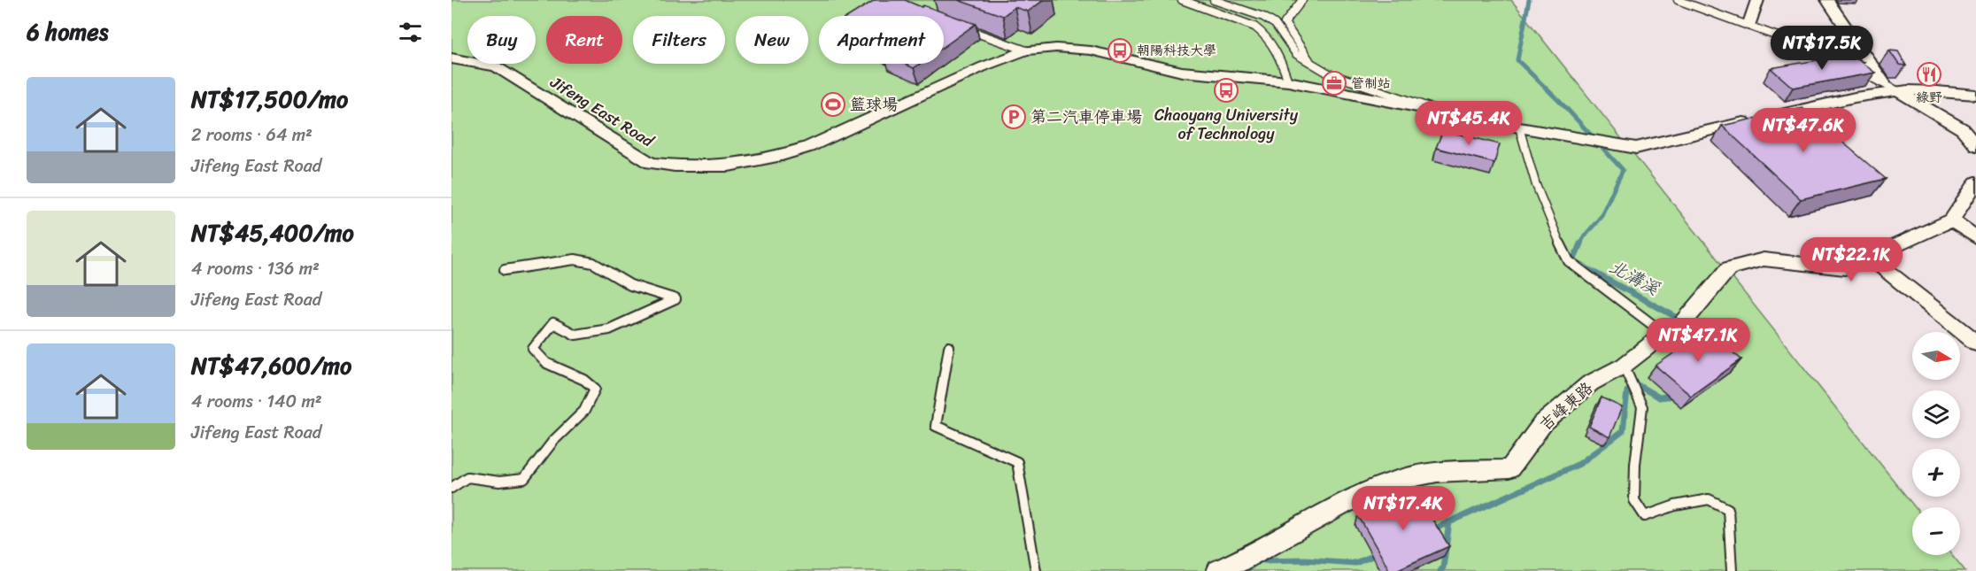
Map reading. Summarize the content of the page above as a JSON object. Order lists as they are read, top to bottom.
{
  "streets": {
    "street": ["Jifeng East Road", "吉峰東路"]
  },
  "water": ["北溝溪"],
  "places": {
    "bus stop": ["朝陽科技大學", "Chaoyang University of Technology"],
    "restaurant": ["綠野"],
    "office": ["管制站"],
    "sports": ["籃球場"],
    "parking": ["第二汽車停車場"]
  },
  "north": "right",
  "page": {
    "heading": "6 homes",
    "chip": [
      "Buy",
      "Rent",
      "Filters",
      "New",
      "Apartment"
    ],
    "price": [
      "NT$17.5K",
      "NT$45.4K",
      "NT$47.6K",
      "NT$22.1K",
      "NT$47.1K",
      "NT$17.4K"
    ],
    "list": [
      {
        "name": "NT$17,500/mo",
        "note": "2 rooms · 64 m² · Jifeng East Road"
      },
      {
        "name": "NT$45,400/mo",
        "note": "4 rooms · 136 m² · Jifeng East Road"
      },
      {
        "name": "NT$47,600/mo",
        "note": "4 rooms · 140 m² · Jifeng East Road"
      }
    ],
    "map_buttons": ["+", "−"]
  }
}
